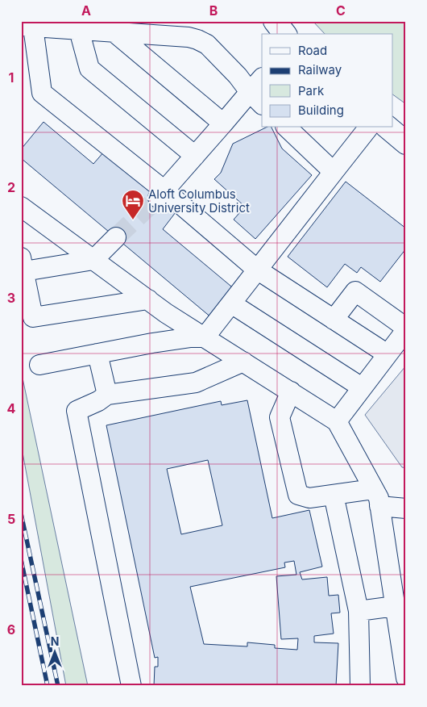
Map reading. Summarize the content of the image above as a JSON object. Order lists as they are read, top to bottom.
{
  "places": {
    "hotel": ["Aloft Columbus University District"]
  },
  "legend": [
    "Road",
    "Railway",
    "Park",
    "Building"
  ],
  "north": "top",
  "grid": {
    "columns": ["A", "B", "C"],
    "rows": [
      "1",
      "2",
      "3",
      "4",
      "5",
      "6"
    ]
  }
}
